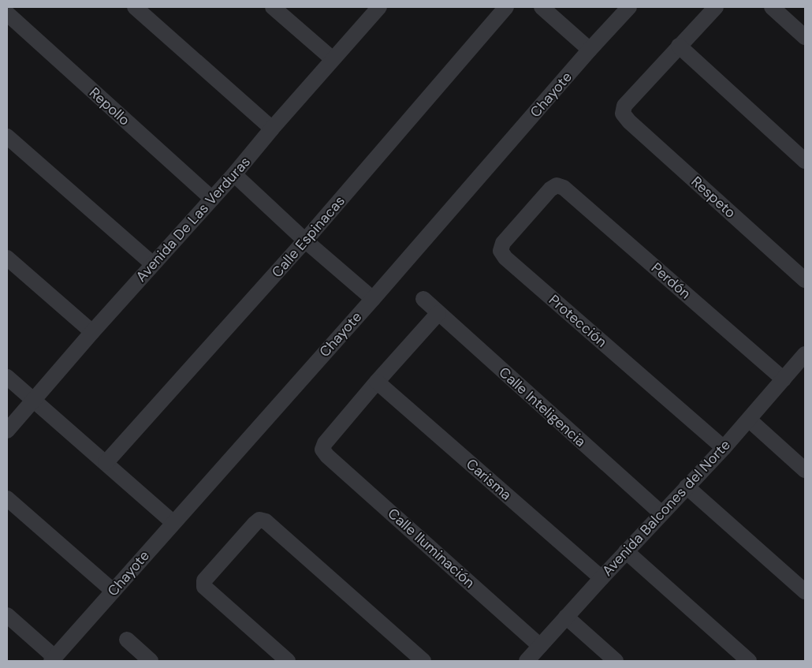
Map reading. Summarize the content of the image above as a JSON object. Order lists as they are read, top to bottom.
{
  "streets": {
    "street": [
      "Chayote",
      "Repollo",
      "Respeto",
      "Avenida De Las Verduras",
      "Calle Espinacas",
      "Perdón",
      "Protección",
      "Calle Inteligencia",
      "Carisma",
      "Avenida Balcones del Norte",
      "Calle Iluminación"
    ]
  },
  "crossings": [
    ["Repollo", "Avenida De Las Verduras"],
    ["Perdón", "Protección"],
    ["Perdón", "Avenida Balcones del Norte"],
    ["Protección", "Avenida Balcones del Norte"],
    ["Calle Inteligencia", "Avenida Balcones del Norte"],
    ["Carisma", "Avenida Balcones del Norte"],
    ["Carisma", "Calle Iluminación"],
    ["Avenida Balcones del Norte", "Calle Iluminación"]
  ]
}
